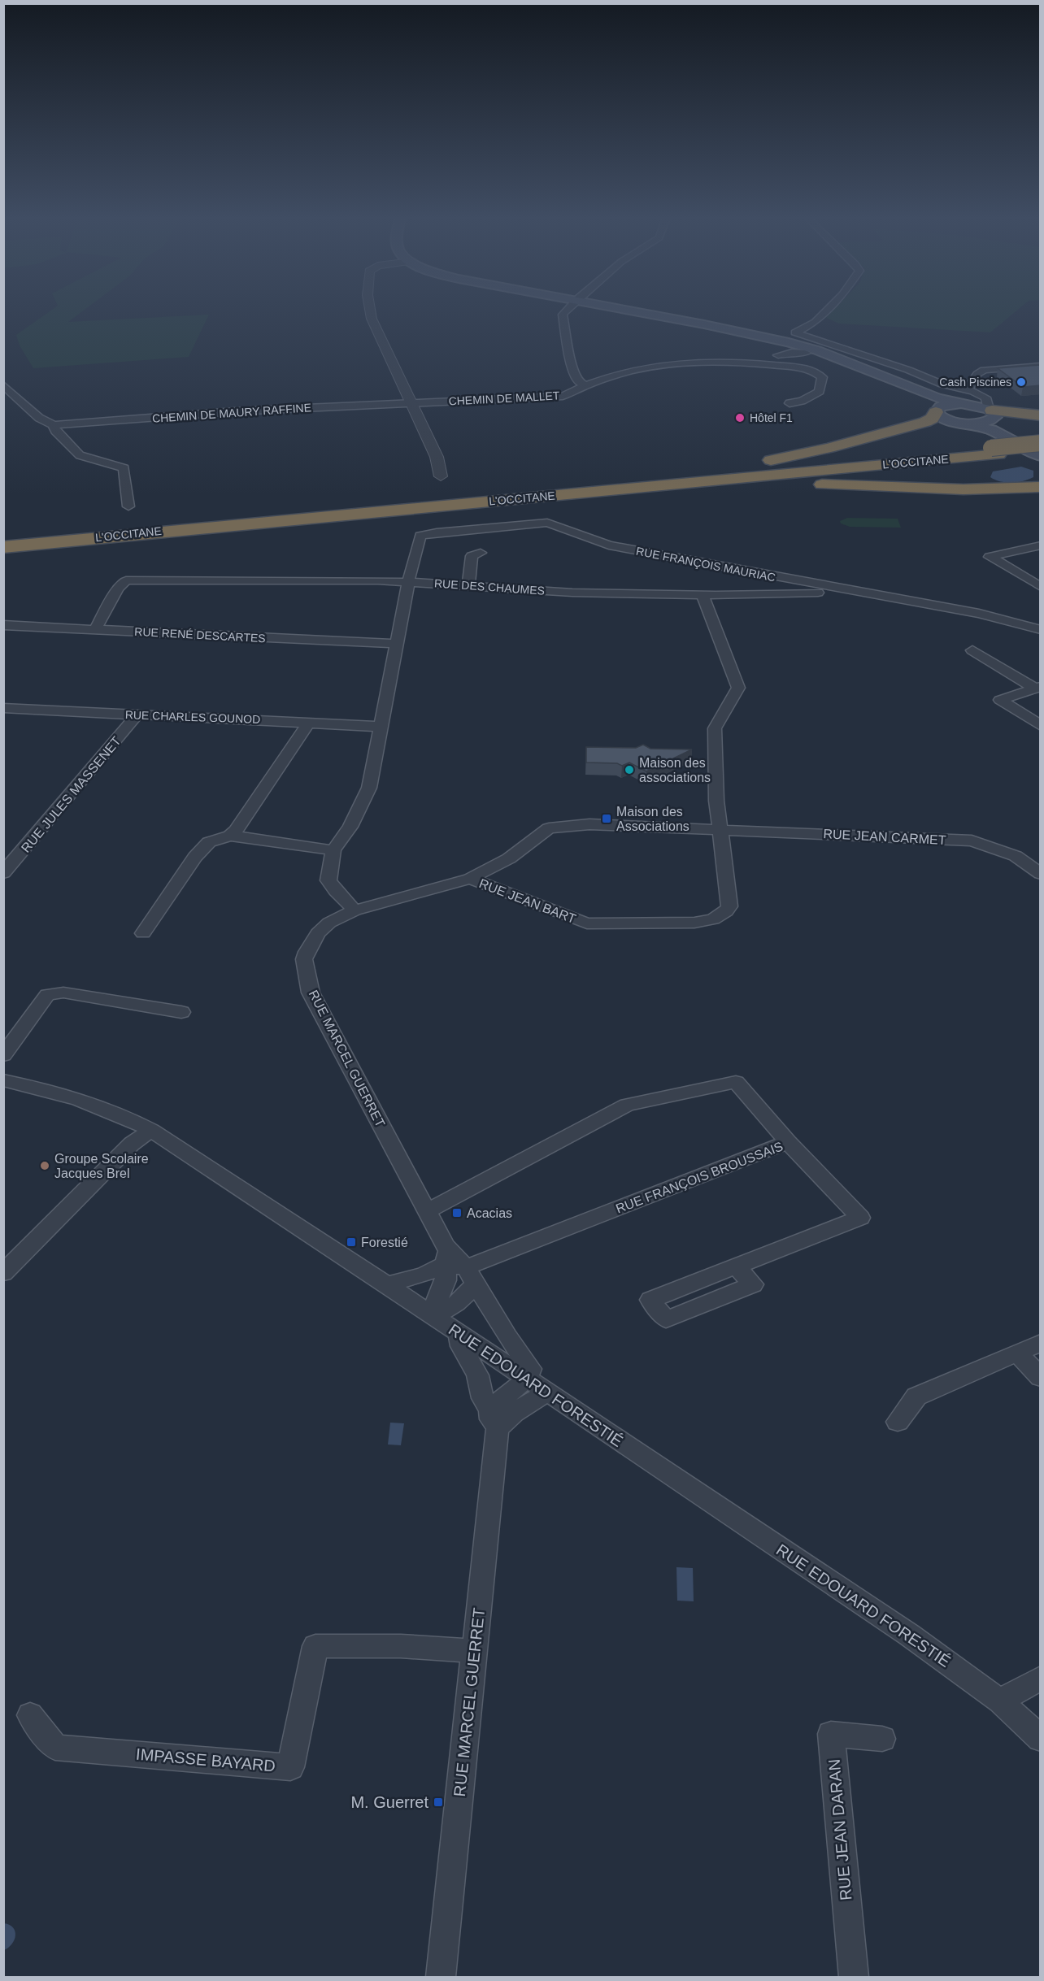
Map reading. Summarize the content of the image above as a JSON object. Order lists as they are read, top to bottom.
{
  "streets": {
    "highway": ["L'OCCITANE"],
    "street": [
      "CHEMIN DE MALLET",
      "CHEMIN DE MAURY RAFFINE",
      "RUE FRANÇOIS MAURIAC",
      "RUE DES CHAUMES",
      "RUE RENÉ DESCARTES",
      "RUE CHARLES GOUNOD",
      "RUE JULES MASSENET",
      "RUE JEAN CARMET",
      "RUE JEAN BART",
      "RUE MARCEL GUERRET",
      "RUE FRANÇOIS BROUSSAIS",
      "RUE EDOUARD FORESTIÉ",
      "IMPASSE BAYARD",
      "RUE JEAN DARAN"
    ]
  },
  "crossings": [
    ["CHEMIN DE MALLET", "CHEMIN DE MAURY RAFFINE"],
    ["RUE FRANÇOIS MAURIAC", "RUE DES CHAUMES"],
    ["RUE DES CHAUMES", "RUE RENÉ DESCARTES"],
    ["RUE CHARLES GOUNOD", "RUE JULES MASSENET"],
    ["RUE JEAN CARMET", "RUE JEAN BART"],
    ["RUE JEAN BART", "RUE MARCEL GUERRET"],
    ["RUE MARCEL GUERRET", "RUE FRANÇOIS BROUSSAIS"],
    ["RUE MARCEL GUERRET", "RUE EDOUARD FORESTIÉ"],
    ["RUE MARCEL GUERRET", "IMPASSE BAYARD"]
  ],
  "places": {
    "other": [
      "Cash Piscines",
      "Hôtel F1",
      "Maison des associations",
      "Groupe Scolaire Jacques Brel"
    ],
    "transit": [
      "Maison des Associations",
      "Acacias",
      "Forestié",
      "M. Guerret"
    ]
  }
}
